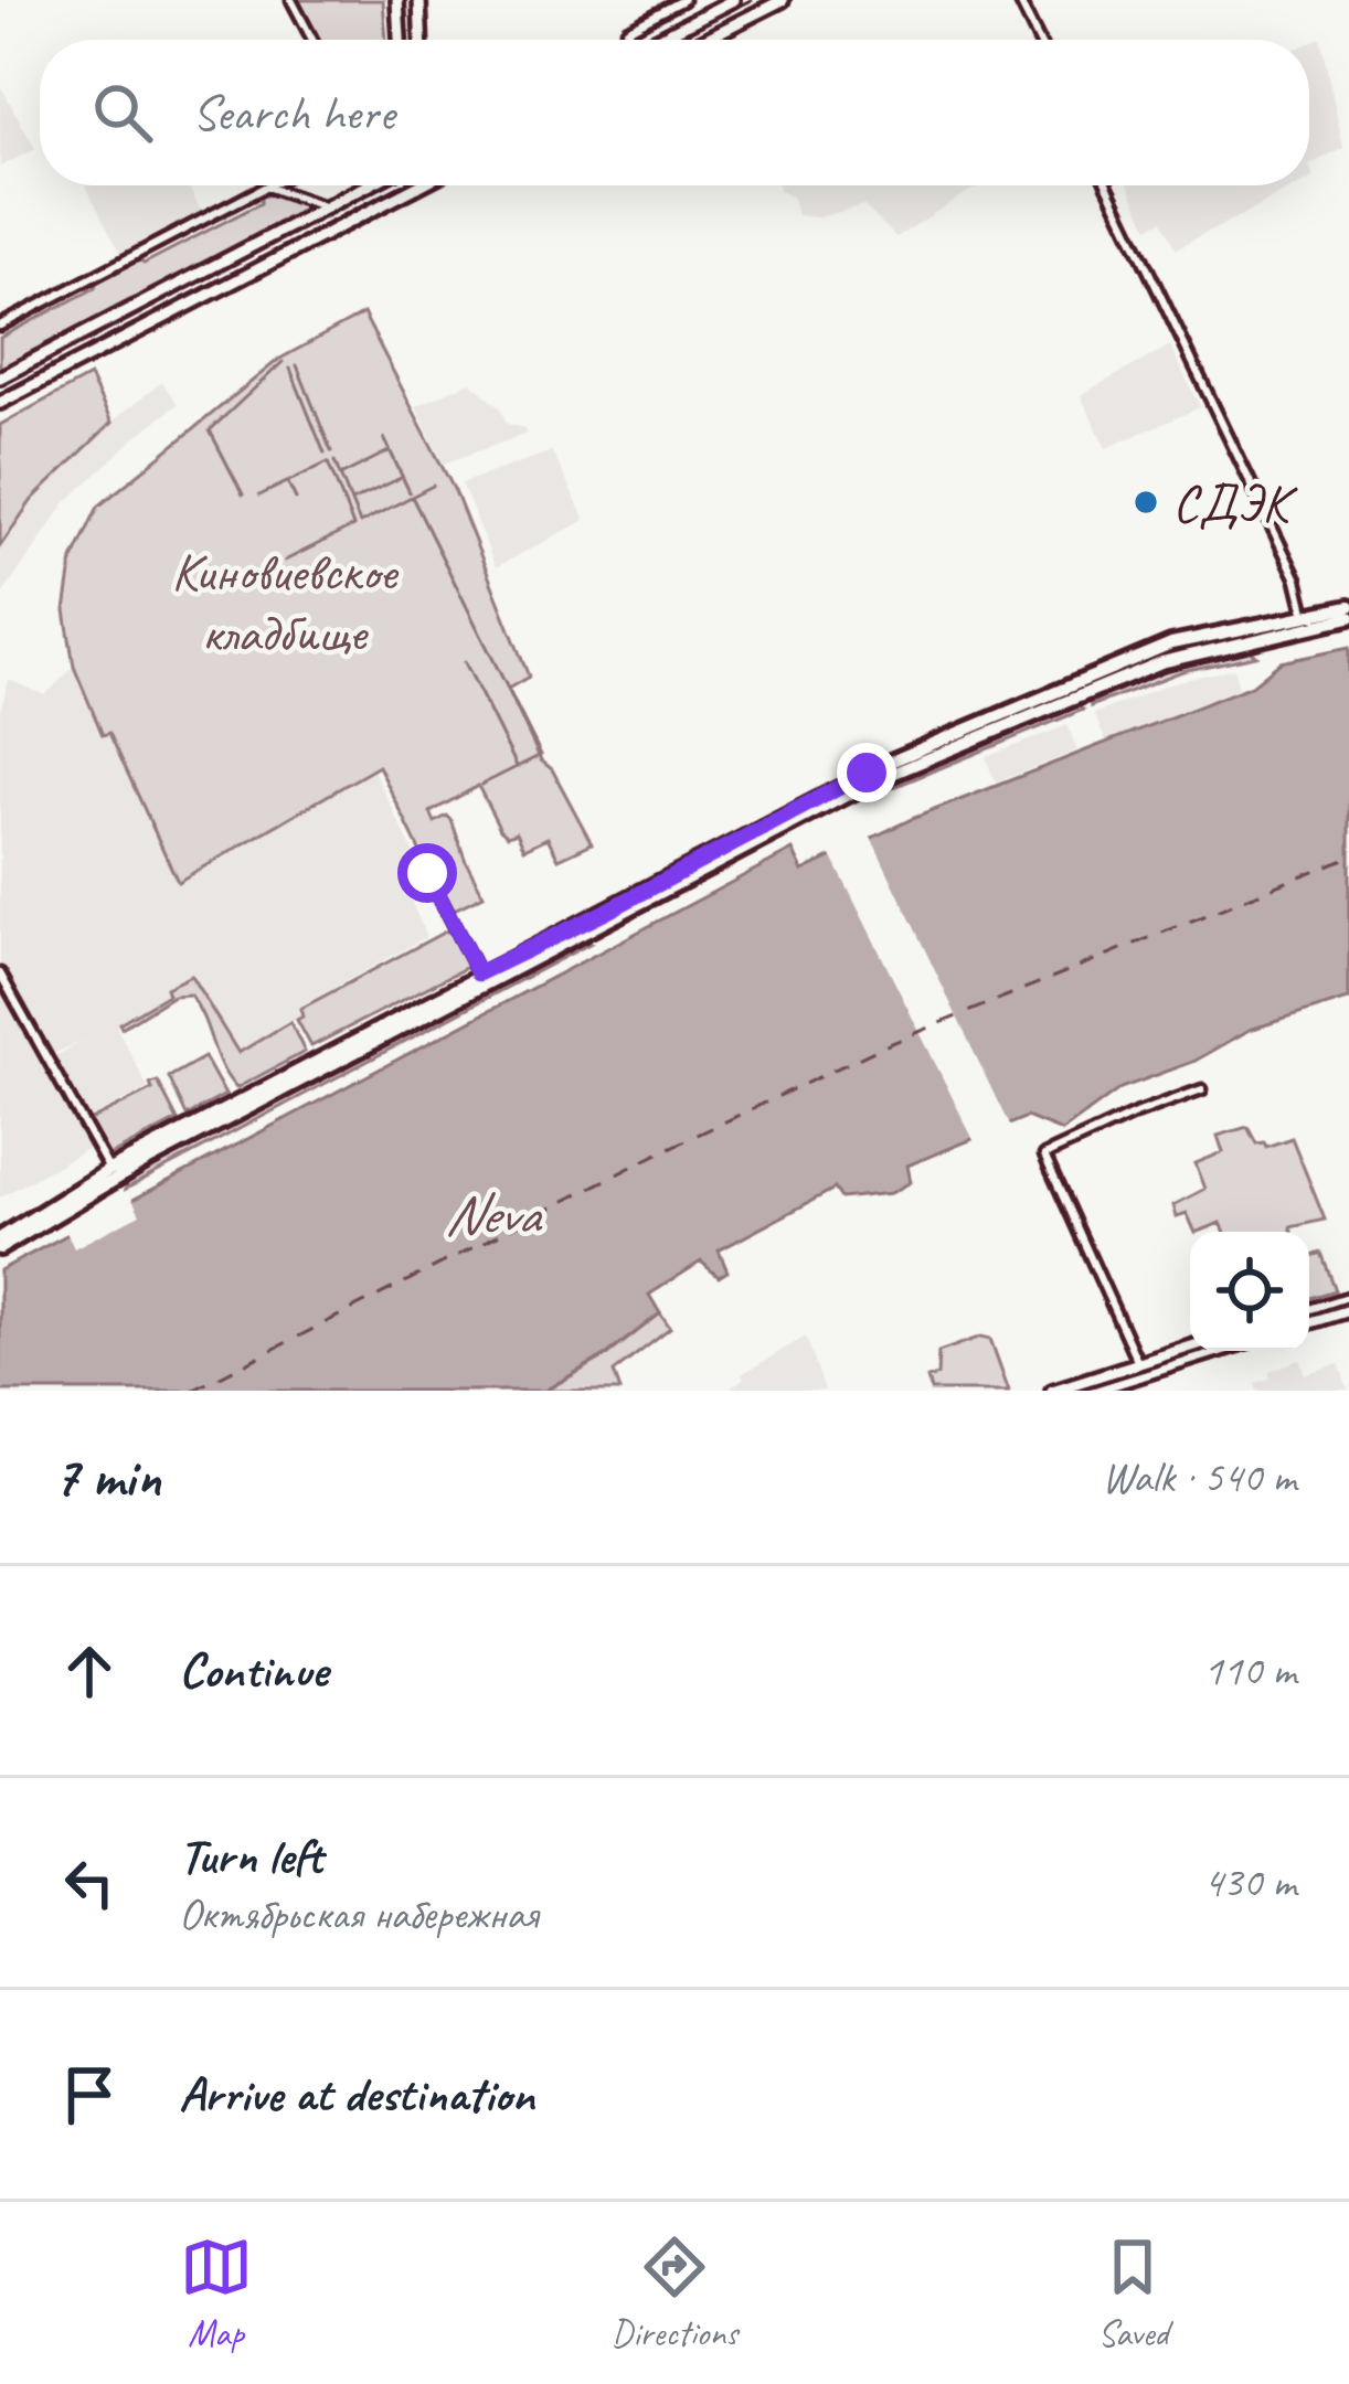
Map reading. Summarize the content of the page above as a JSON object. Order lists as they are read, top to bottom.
{
  "water": ["Neva"],
  "parks": ["Киновиевское кладбище"],
  "places": ["СДЭК"],
  "page": {
    "search": "Search here",
    "heading": ["7 min", "Walk · 540 m"],
    "list": [
      ["Continue", "110 m"],
      ["Turn left", "Октябрьская набережная", "430 m"],
      "Arrive at destination"
    ],
    "nav": ["Map", "Directions", "Saved"]
  }
}
